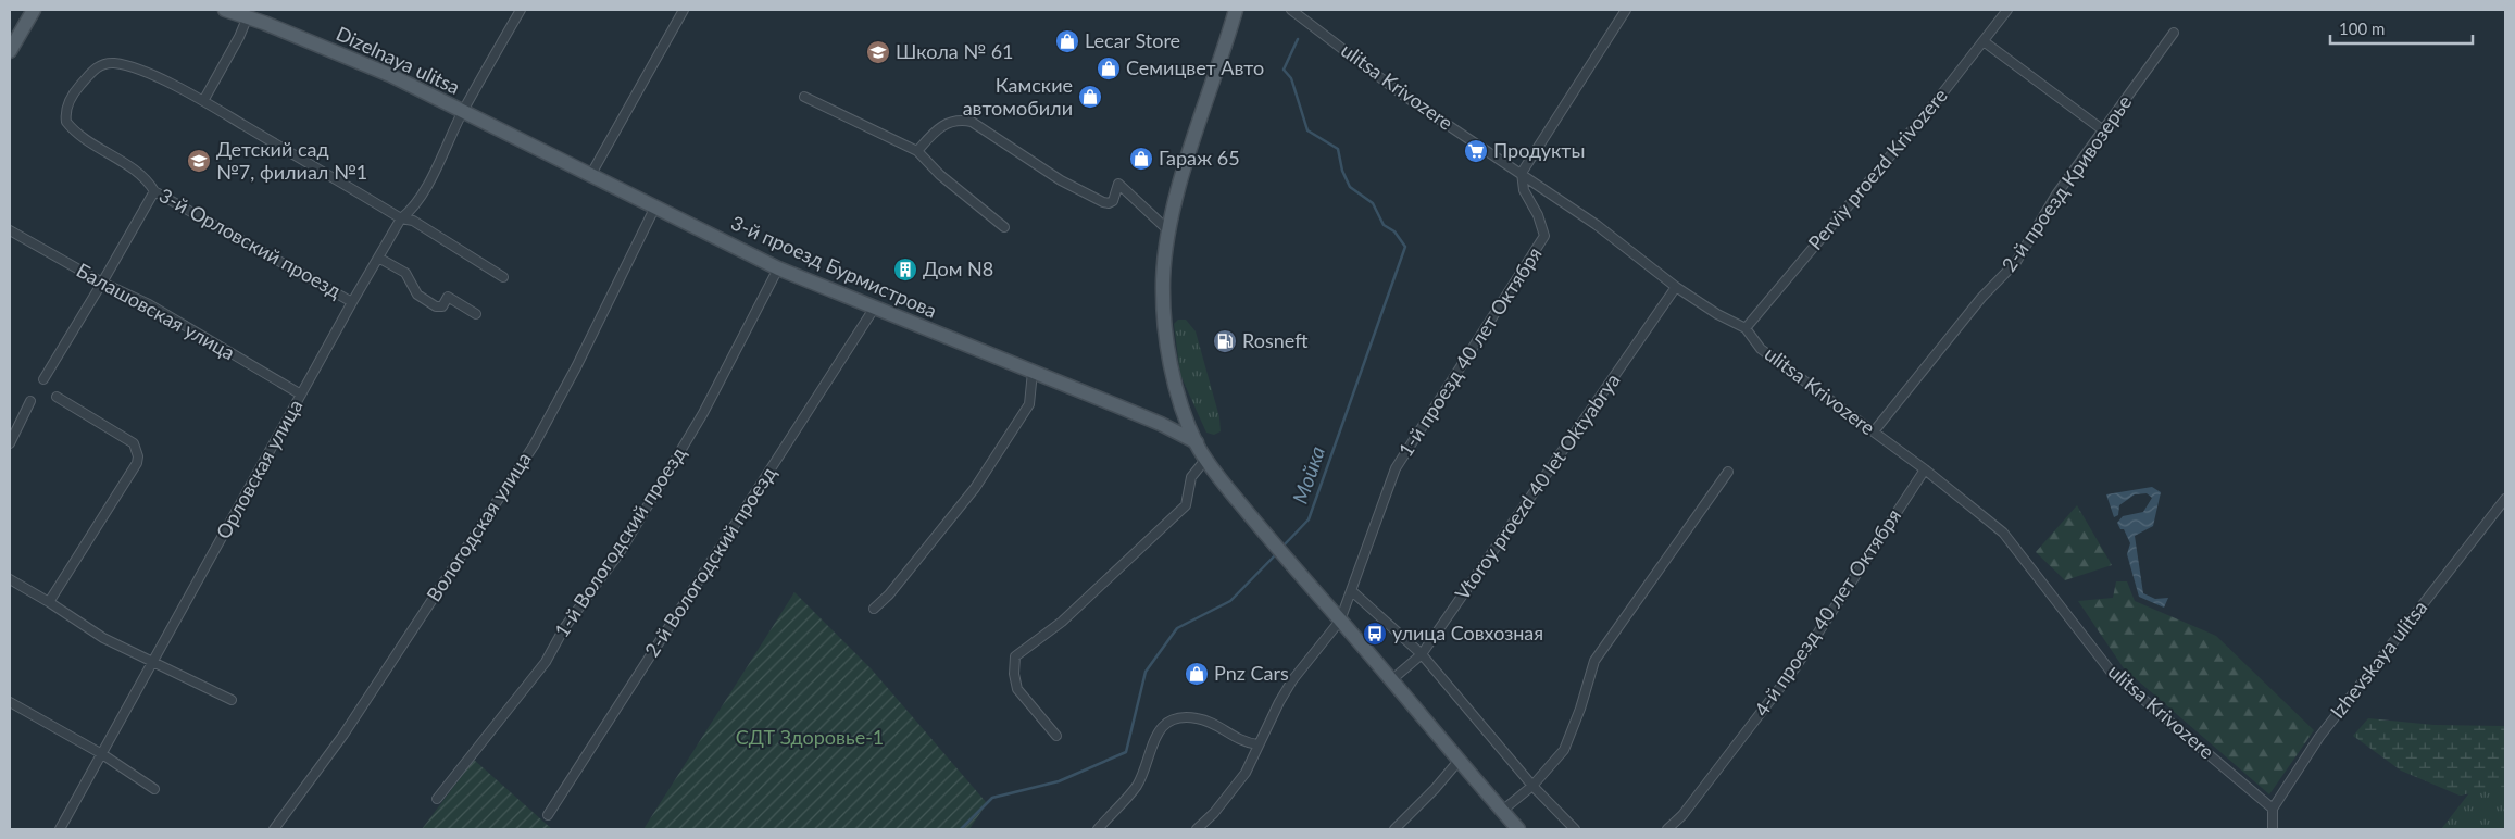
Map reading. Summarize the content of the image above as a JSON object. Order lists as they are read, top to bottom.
{
  "streets": {
    "main road": ["Dizelnaya ulitsa", "3-й проезд Бурмистрова"],
    "street": [
      "ulitsa Krivozere",
      "Perviy proezd Krivozere",
      "2-й проезд Кривозерье",
      "3-й Орловский проезд",
      "Балашовская улица",
      "1-й проезд 40 лет Октября",
      "Орловская улица",
      "Vtoroy proezd 40 let Oktyabrya",
      "Вологодская улица",
      "1-й Вологодский проезд",
      "2-й Вологодский проезд",
      "4-й проезд 40 лет Октября",
      "Izhevskaya ulitsa"
    ]
  },
  "crossings": [
    ["Dizelnaya ulitsa", "3-й проезд Бурмистрова"],
    ["Dizelnaya ulitsa", "Орловская улица"],
    ["ulitsa Krivozere", "Perviy proezd Krivozere"],
    ["ulitsa Krivozere", "2-й проезд Кривозерье"],
    ["ulitsa Krivozere", "1-й проезд 40 лет Октября"],
    ["ulitsa Krivozere", "Vtoroy proezd 40 let Oktyabrya"],
    ["ulitsa Krivozere", "4-й проезд 40 лет Октября"],
    ["ulitsa Krivozere", "Izhevskaya ulitsa"],
    ["3-й Орловский проезд", "Орловская улица"],
    ["3-й проезд Бурмистрова", "Орловская улица"],
    ["3-й проезд Бурмистрова", "Вологодская улица"],
    ["3-й проезд Бурмистрова", "1-й Вологодский проезд"],
    ["3-й проезд Бурмистрова", "2-й Вологодский проезд"],
    ["Балашовская улица", "Орловская улица"]
  ],
  "water": ["Мойка"],
  "parks": ["СДТ Здоровье-1"],
  "places": {
    "shop": [
      "Lecar Store",
      "Семицвет Авто",
      "Камские автомобили",
      "Гараж 65",
      "Pnz Cars"
    ],
    "school or university": ["Школа № 61", "Детский сад №7, филиал №1"],
    "supermarket": ["Продукты"],
    "building": ["Дом N8"],
    "fuel station": ["Rosneft"],
    "bus stop": ["улица Совхозная"]
  },
  "scale_bar": "100 m"
}
